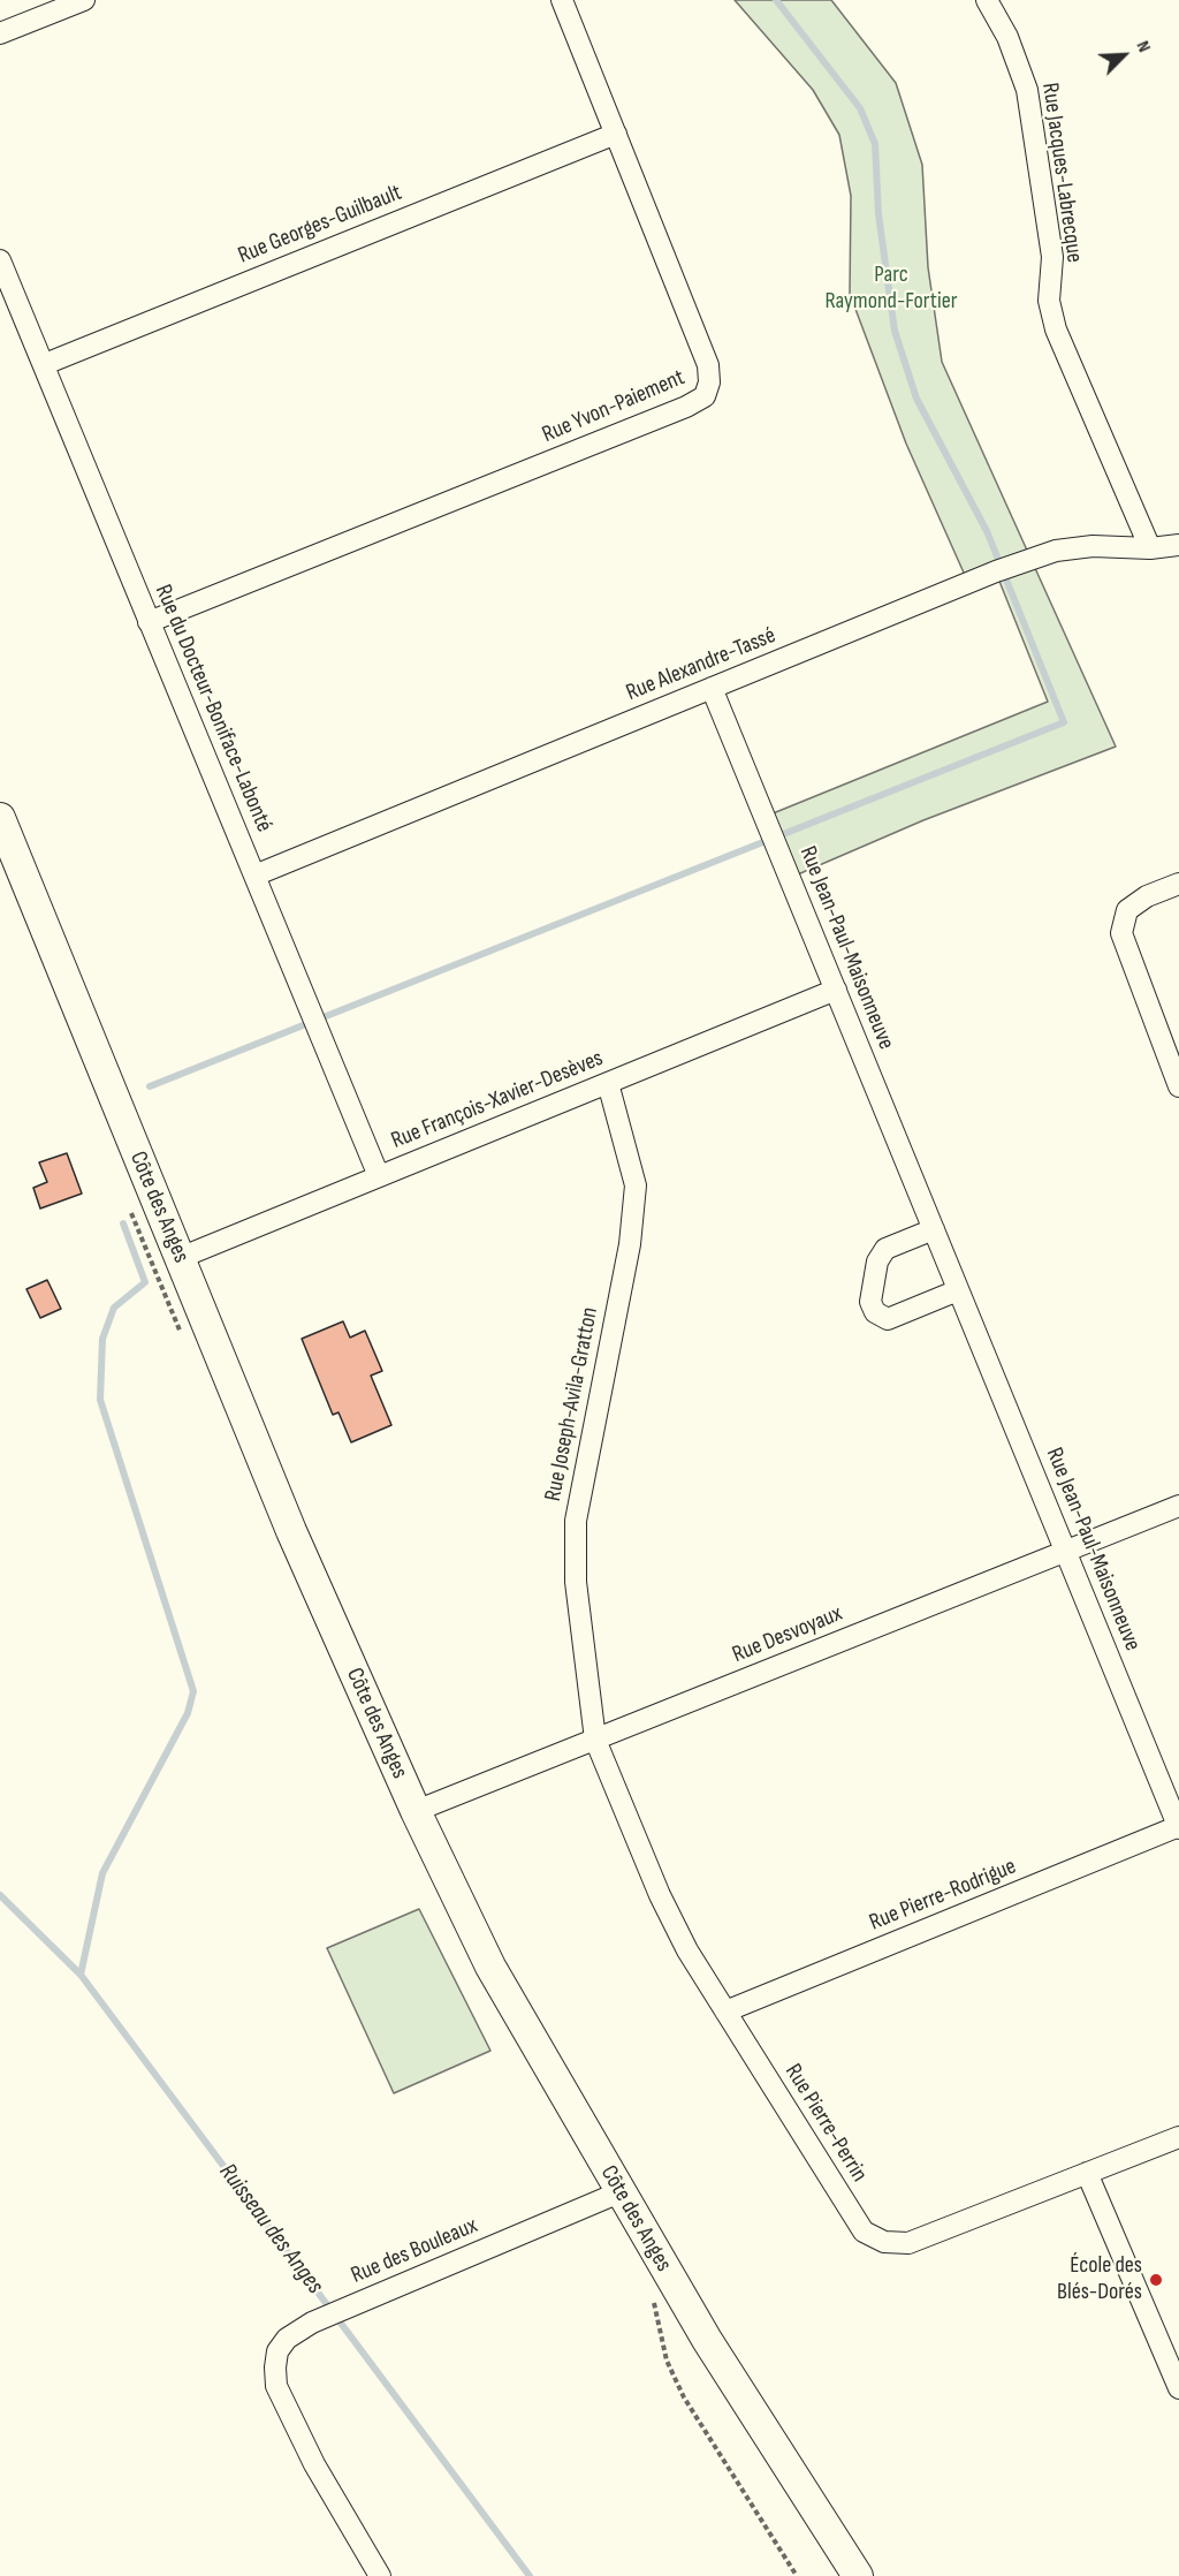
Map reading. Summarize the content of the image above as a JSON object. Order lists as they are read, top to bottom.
{
  "streets": {
    "street": [
      "Rue Jacques-Labrecque",
      "Rue Georges-Guilbault",
      "Rue Yvon-Paiement",
      "Rue Alexandre-Tassé",
      "Rue du Docteur-Boniface-Labonté",
      "Rue Jean-Paul-Maisonneuve",
      "Rue François-Xavier-Desèves",
      "Côte des Anges",
      "Rue Joseph-Avila-Gratton",
      "Rue Desvoyaux",
      "Rue Pierre-Rodrigue",
      "Rue Pierre-Perrin",
      "Rue des Bouleaux"
    ]
  },
  "crossings": [
    ["Rue Jacques-Labrecque", "Rue Alexandre-Tassé"],
    ["Rue Georges-Guilbault", "Rue Yvon-Paiement"],
    ["Rue Georges-Guilbault", "Rue du Docteur-Boniface-Labonté"],
    ["Rue Yvon-Paiement", "Rue du Docteur-Boniface-Labonté"],
    ["Rue Alexandre-Tassé", "Rue du Docteur-Boniface-Labonté"],
    ["Rue Alexandre-Tassé", "Rue Jean-Paul-Maisonneuve"],
    ["Rue du Docteur-Boniface-Labonté", "Rue François-Xavier-Desèves"],
    ["Rue Jean-Paul-Maisonneuve", "Rue François-Xavier-Desèves"],
    ["Rue Jean-Paul-Maisonneuve", "Rue Desvoyaux"],
    ["Rue Jean-Paul-Maisonneuve", "Rue Pierre-Rodrigue"],
    ["Rue François-Xavier-Desèves", "Côte des Anges"],
    ["Rue François-Xavier-Desèves", "Rue Joseph-Avila-Gratton"],
    ["Côte des Anges", "Rue Desvoyaux"],
    ["Côte des Anges", "Rue des Bouleaux"],
    ["Rue Joseph-Avila-Gratton", "Rue Desvoyaux"],
    ["Rue Joseph-Avila-Gratton", "Rue Pierre-Perrin"],
    ["Rue Desvoyaux", "Rue Pierre-Perrin"],
    ["Rue Pierre-Rodrigue", "Rue Pierre-Perrin"]
  ],
  "water": ["Ruisseau des Anges"],
  "parks": ["Parc Raymond-Fortier"],
  "places": ["École des Blés-Dorés"],
  "north": "top right"
}
